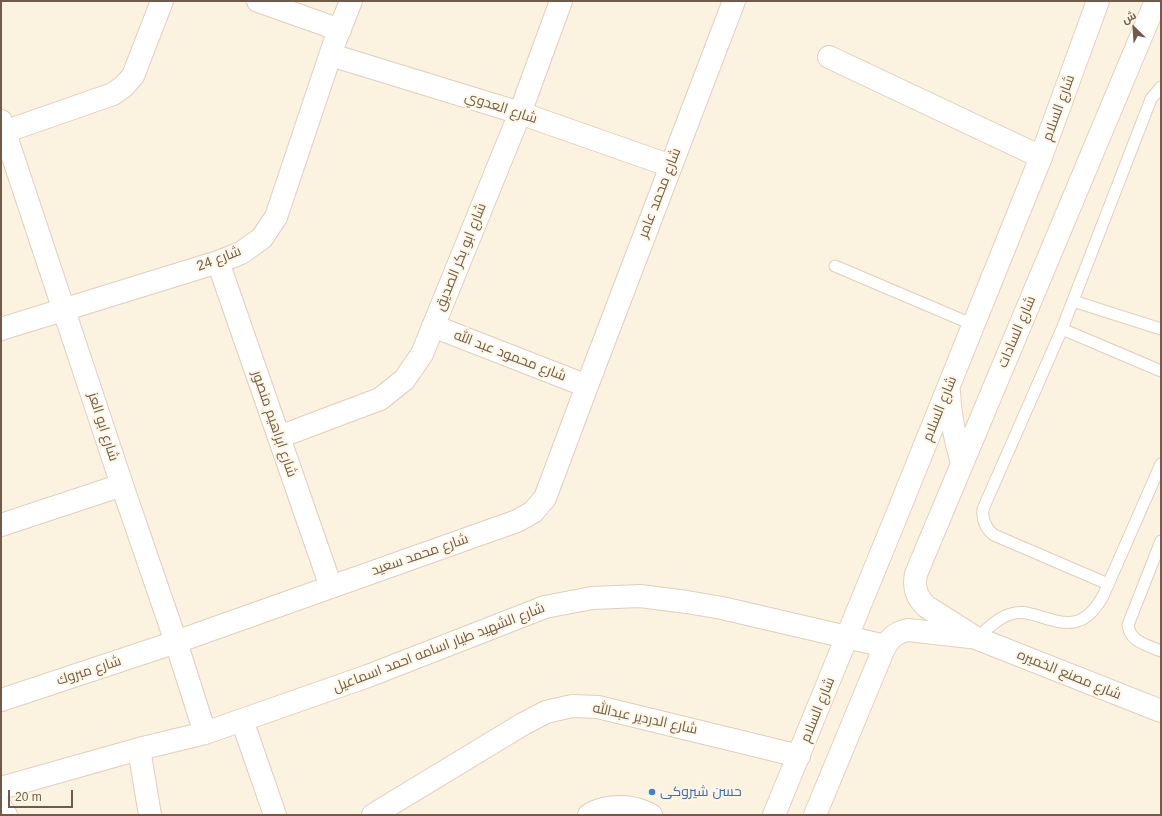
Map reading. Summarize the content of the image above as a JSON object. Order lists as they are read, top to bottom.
{
  "streets": {
    "street": [
      "شارع العدوي",
      "شارع السلام",
      "شارع محمد عامر",
      "شارع ابو بكر الصديق",
      "شارع 24",
      "شارع السادات",
      "شارع محمود عبد الله",
      "شارع ابراهيم منصور",
      "شارع ابو العز",
      "شارع محمد سعيد",
      "شارع الشهيد طيار اسامه احمد اسماعيل",
      "شارع مبروك",
      "شارع مصنع الخميره",
      "شارع الدردير عبدالله"
    ]
  },
  "crossings": [
    ["شارع العدوي", "شارع محمد عامر"],
    ["شارع العدوي", "شارع ابو بكر الصديق"],
    ["شارع العدوي", "شارع 24"],
    ["شارع السلام", "شارع الشهيد طيار اسامه احمد اسماعيل"],
    ["شارع السلام", "شارع الدردير عبدالله"],
    ["شارع محمد عامر", "شارع محمود عبد الله"],
    ["شارع محمد عامر", "شارع محمد سعيد"],
    ["شارع ابو بكر الصديق", "شارع محمود عبد الله"],
    ["شارع ابو بكر الصديق", "شارع ابراهيم منصور"],
    ["شارع 24", "شارع ابراهيم منصور"],
    ["شارع 24", "شارع ابو العز"],
    ["شارع السادات", "شارع مصنع الخميره"],
    ["شارع محمود عبد الله", "شارع محمد سعيد"],
    ["شارع ابراهيم منصور", "شارع محمد سعيد"],
    ["شارع ابو العز", "شارع محمد سعيد"],
    ["شارع ابو العز", "شارع الشهيد طيار اسامه احمد اسماعيل"],
    ["شارع ابو العز", "شارع مبروك"],
    ["شارع محمد سعيد", "شارع مبروك"]
  ],
  "places": ["حسن شيروكى"],
  "scale_bar": "20 m",
  "north": "top left"
}
